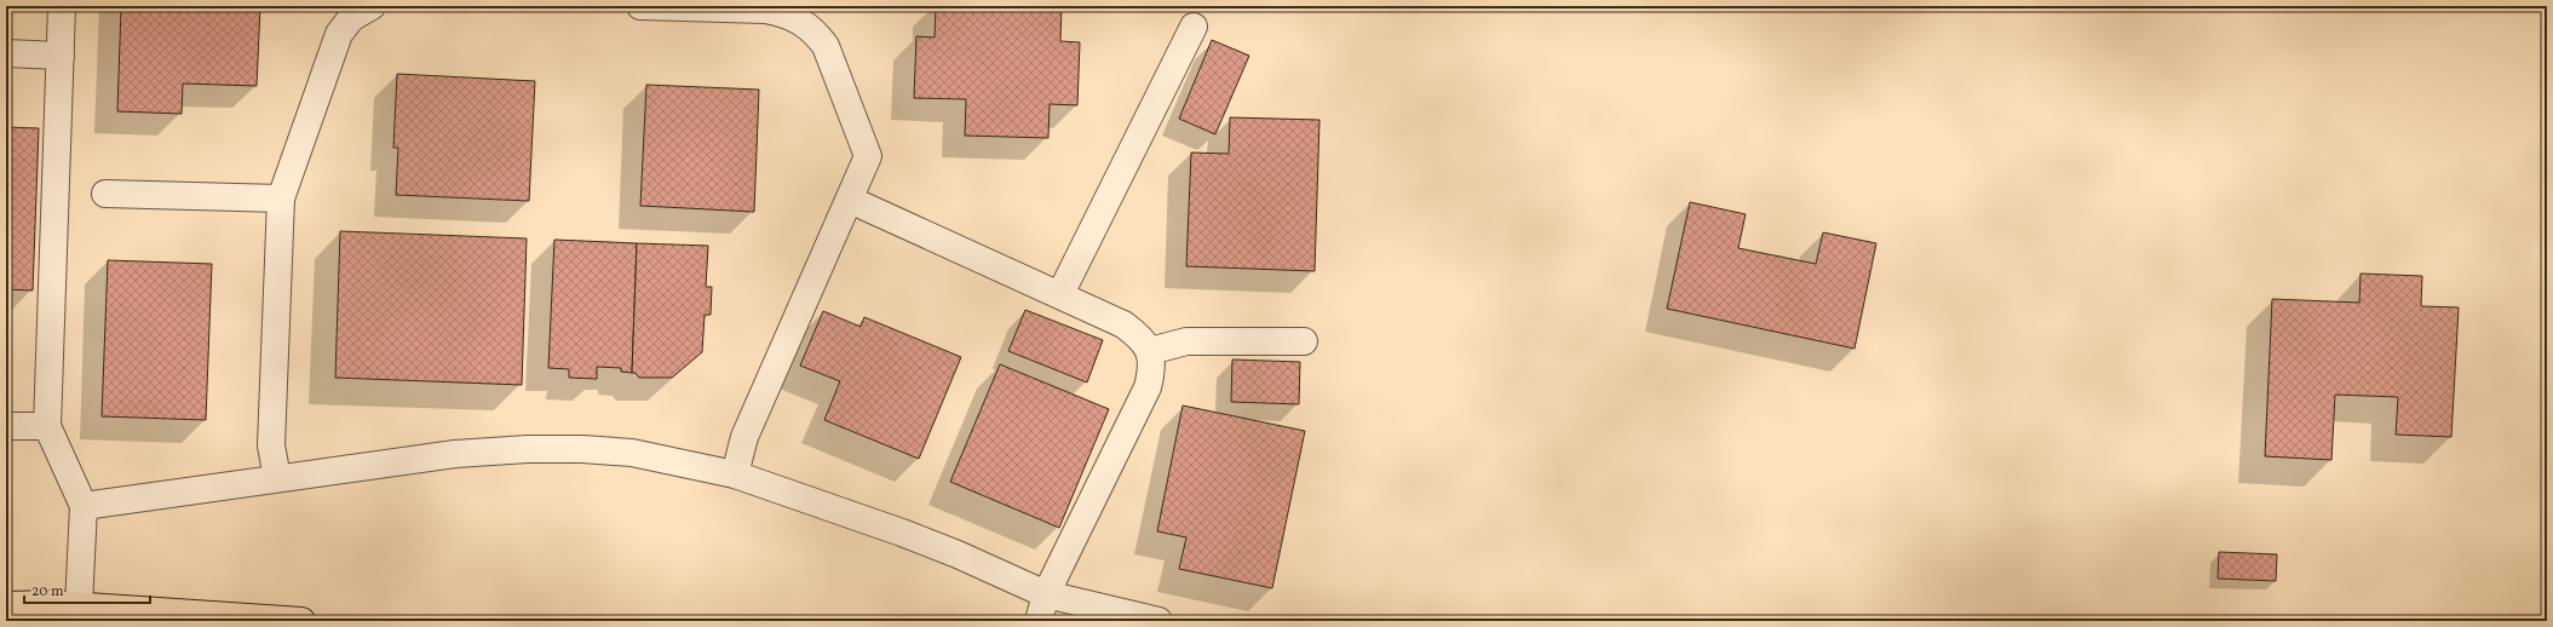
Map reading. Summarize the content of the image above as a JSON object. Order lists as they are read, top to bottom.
{
  "scale_bar": "20 m"
}
